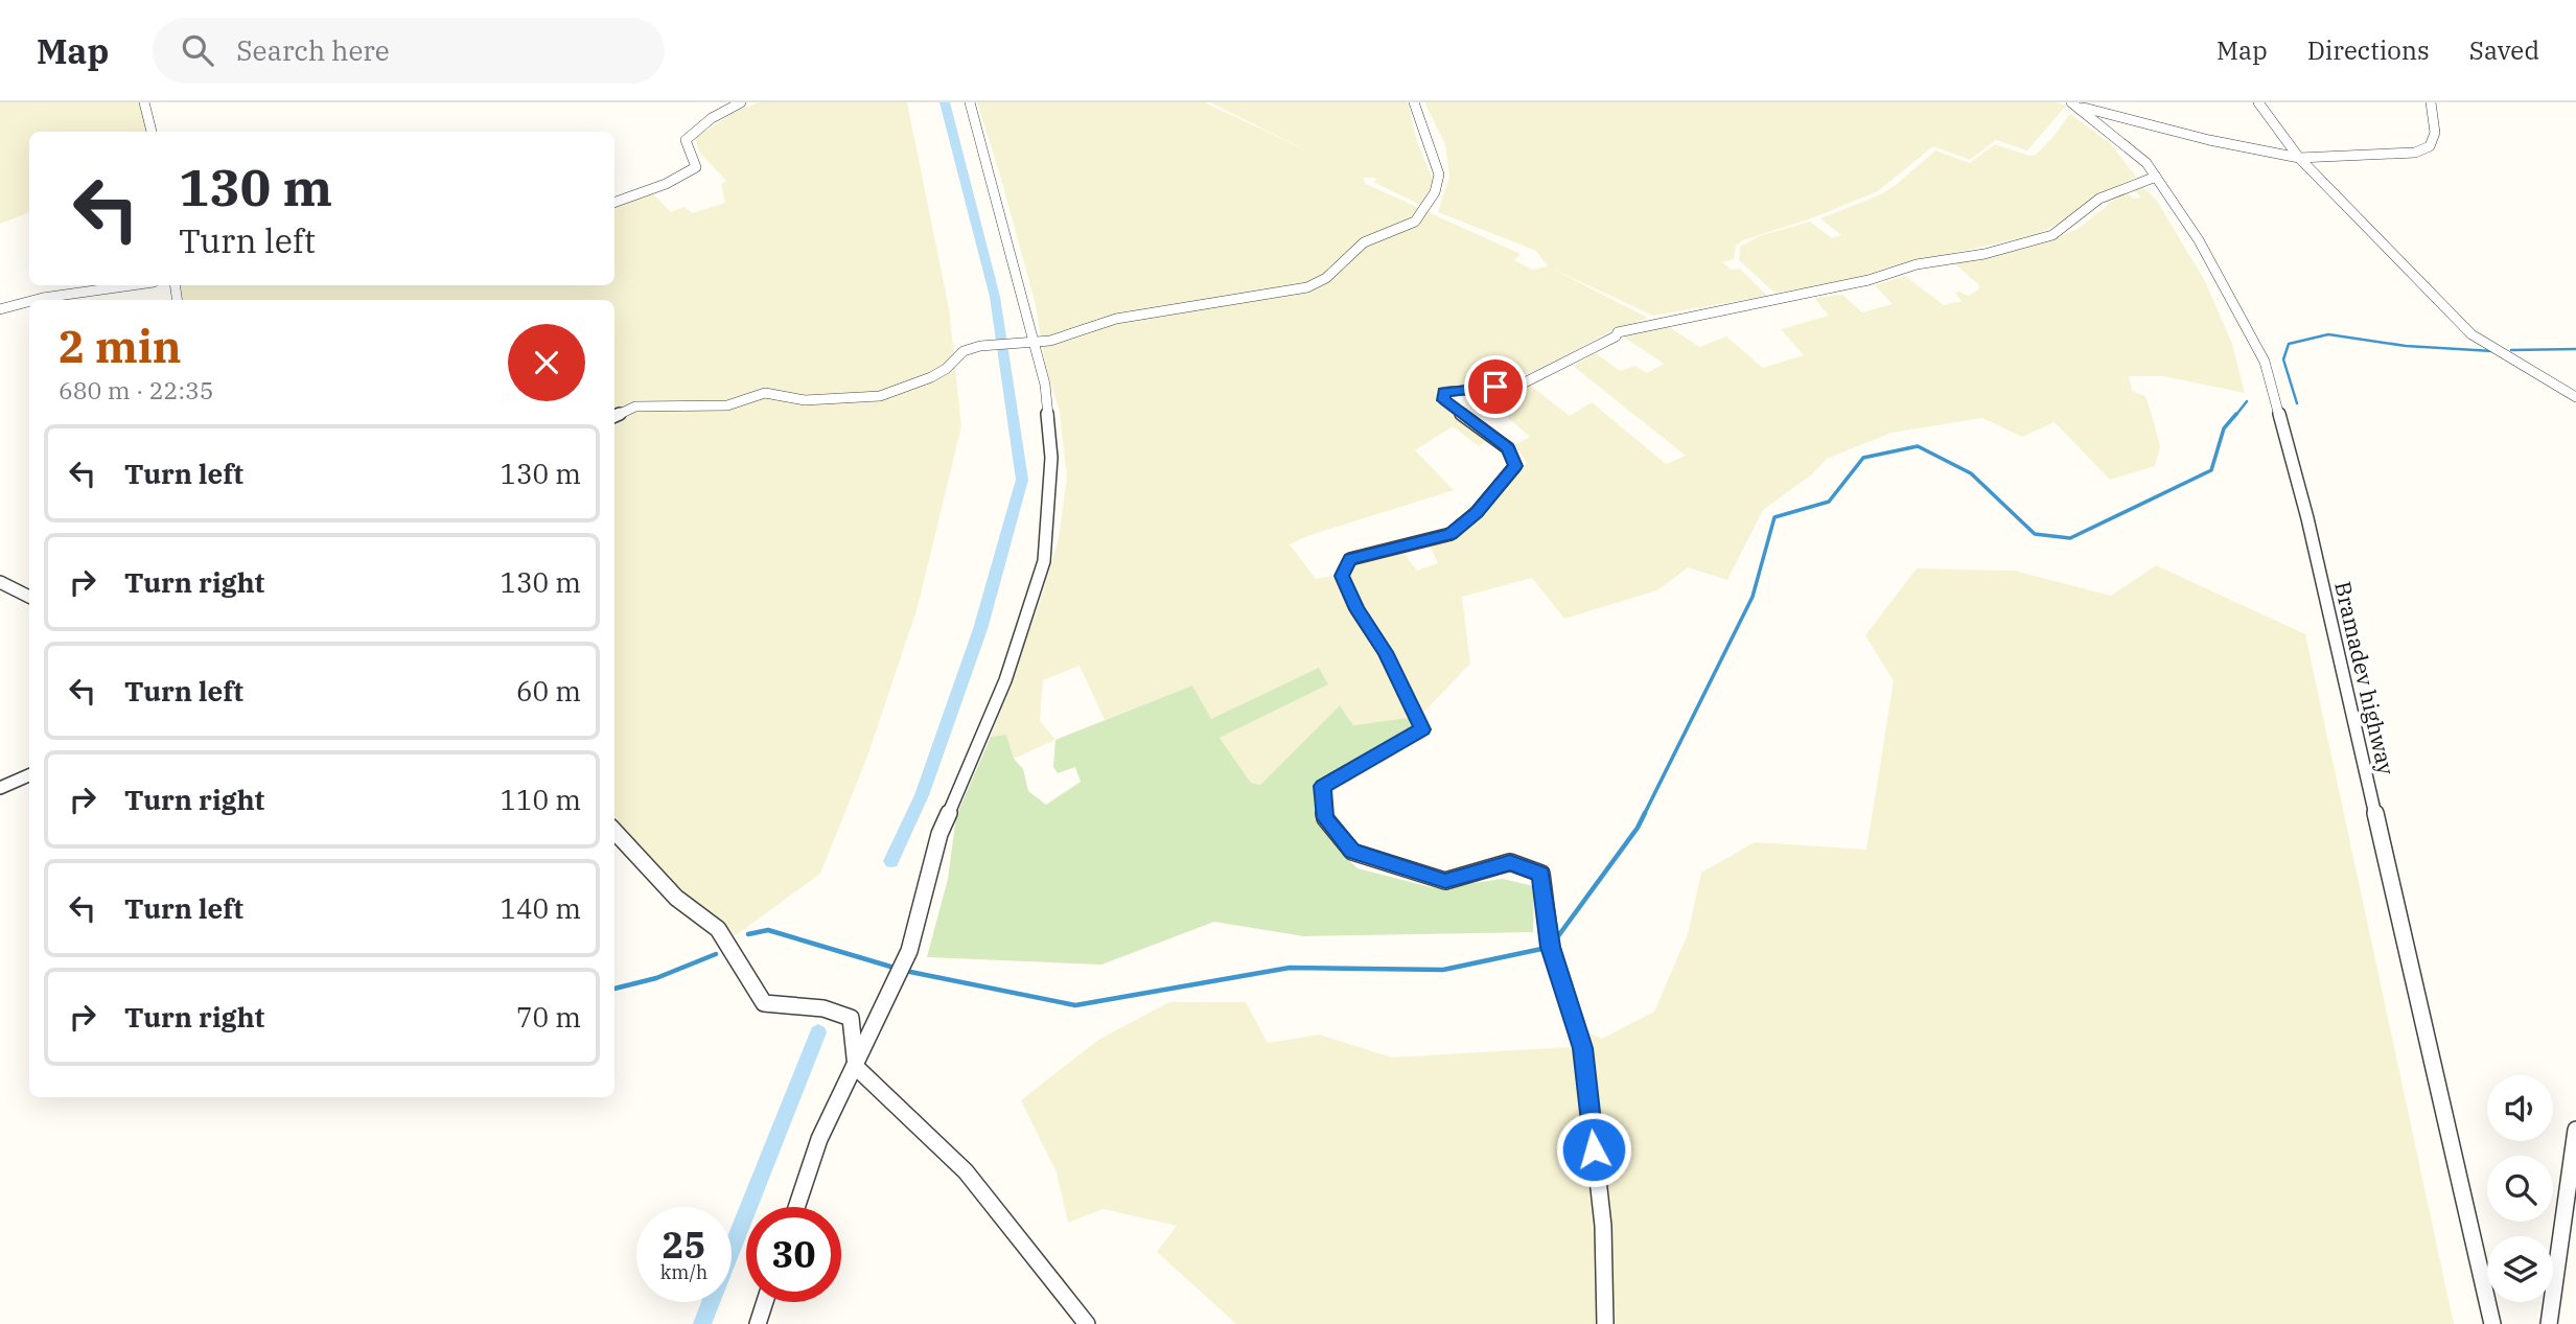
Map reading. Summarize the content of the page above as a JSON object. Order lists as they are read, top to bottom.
{
  "streets": {
    "street": ["Bramadev highway"]
  },
  "page": {
    "header": "Map",
    "search": "Search here",
    "nav": ["Map", "Directions", "Saved"],
    "turn": ["130 m", "Turn left"],
    "heading": ["2 min", "680 m · 22:35"],
    "list": [
      {
        "name": "Turn left",
        "value": "130 m"
      },
      {
        "name": "Turn right",
        "value": "130 m"
      },
      {
        "name": "Turn left",
        "value": "60 m"
      },
      {
        "name": "Turn right",
        "value": "110 m"
      },
      {
        "name": "Turn left",
        "value": "140 m"
      },
      {
        "name": "Turn right",
        "value": "70 m"
      }
    ],
    "speed": "25 km/h",
    "limit": "30"
  }
}
